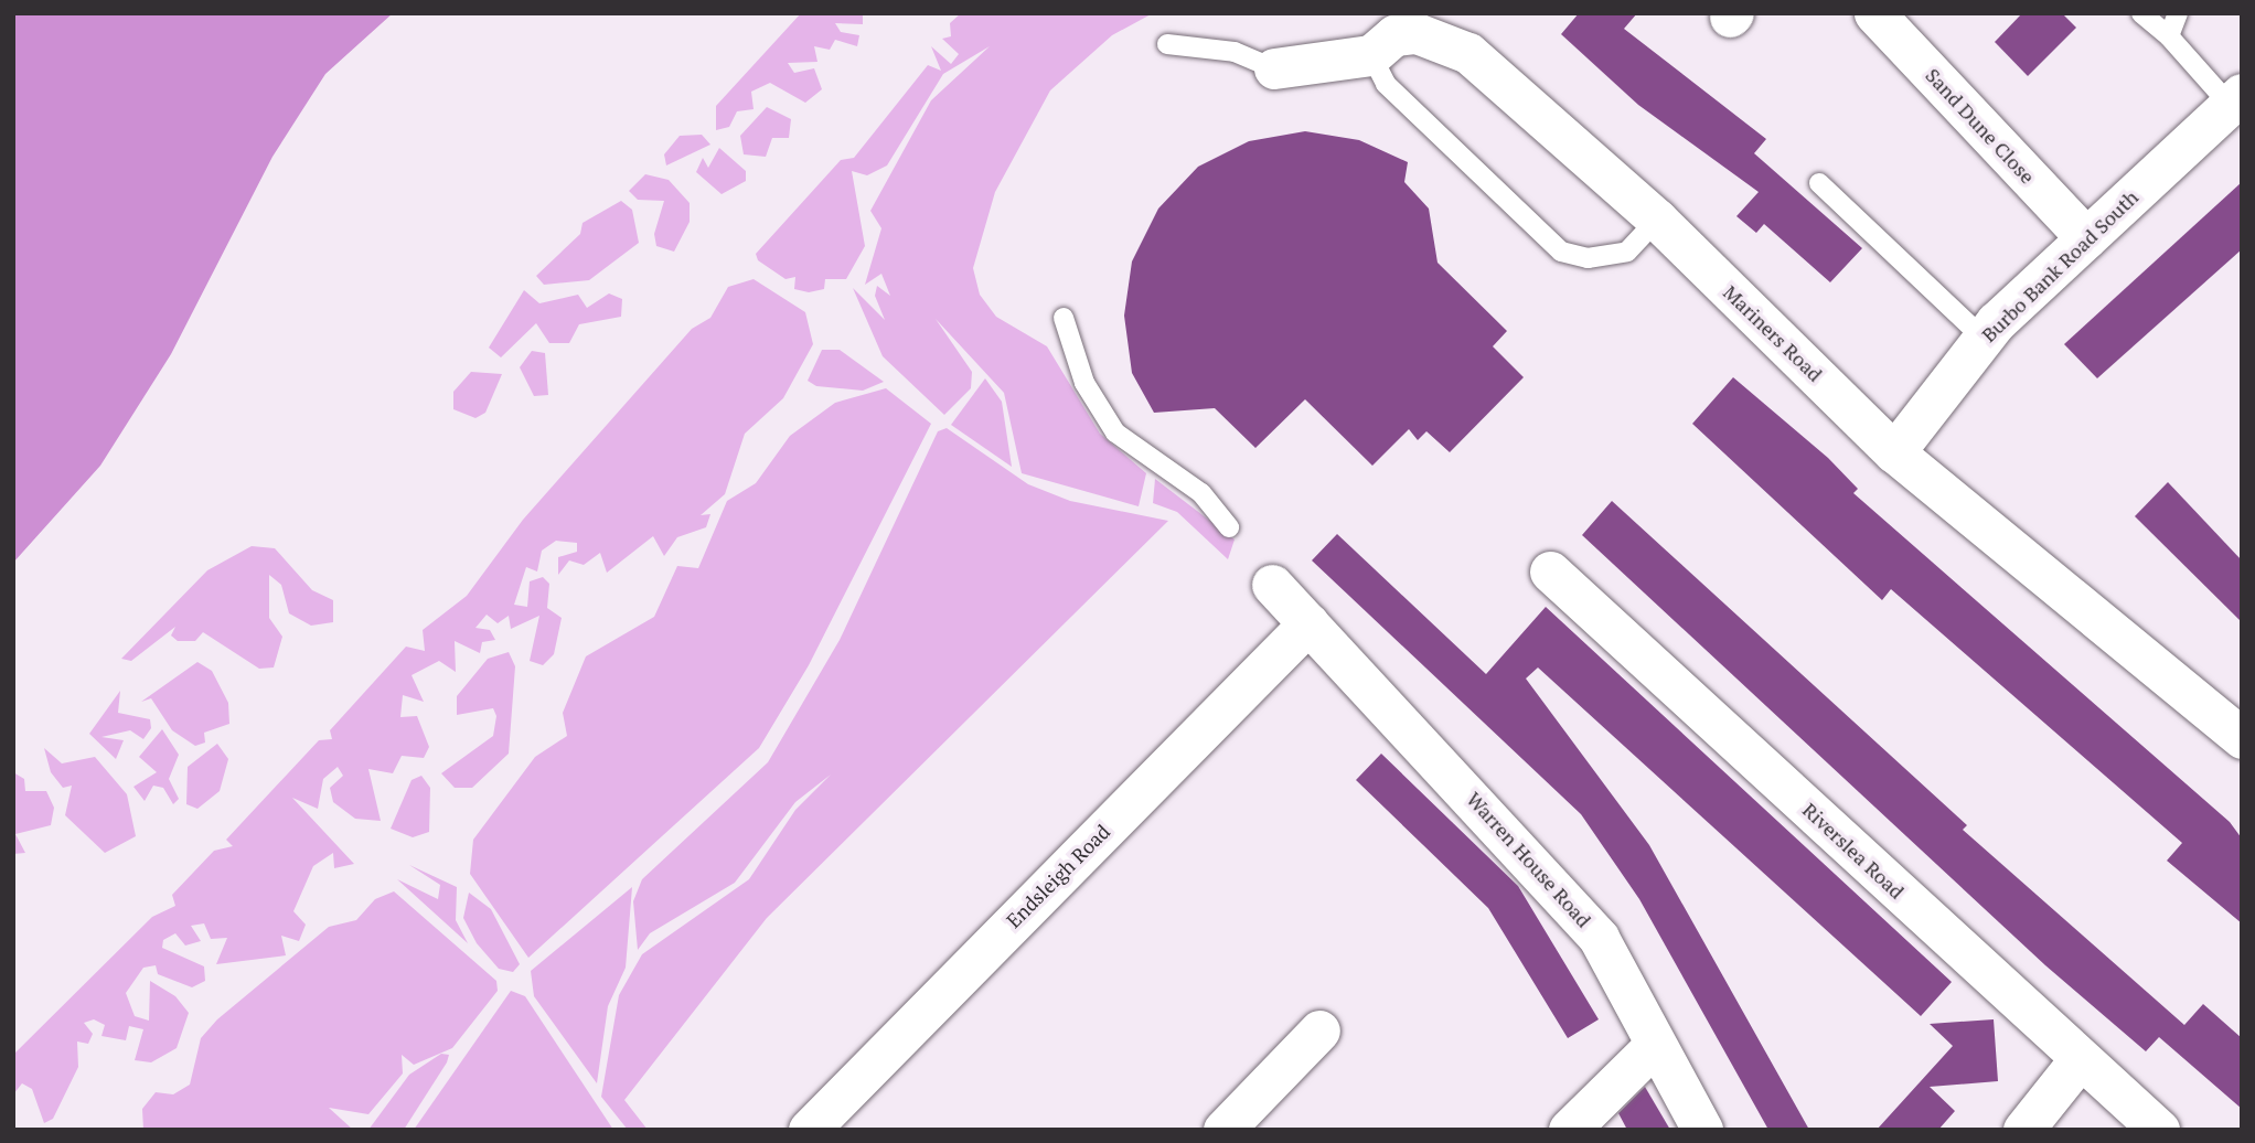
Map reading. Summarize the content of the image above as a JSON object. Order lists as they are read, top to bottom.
{
  "streets": {
    "street": [
      "Sand Dune Close",
      "Burbo Bank Road South",
      "Mariners Road",
      "Riverslea Road",
      "Warren House Road",
      "Endsleigh Road"
    ]
  },
  "crossings": [
    ["Sand Dune Close", "Burbo Bank Road South"],
    ["Burbo Bank Road South", "Mariners Road"],
    ["Warren House Road", "Endsleigh Road"]
  ]
}
